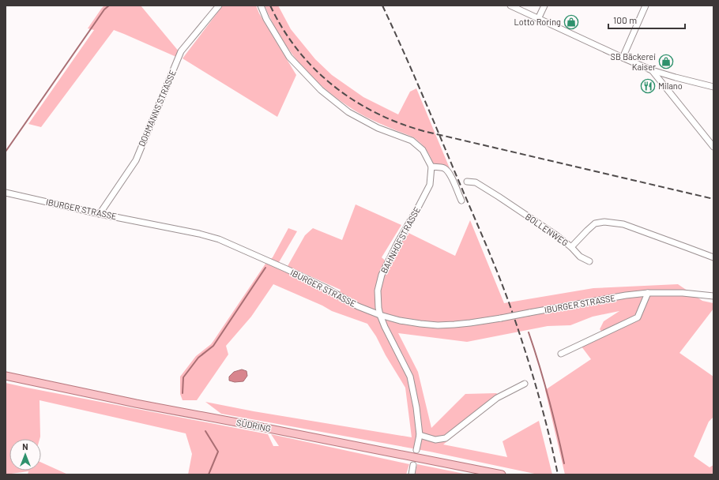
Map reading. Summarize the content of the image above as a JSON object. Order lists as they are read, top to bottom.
{
  "streets": {
    "main road": ["SÜDRING"],
    "street": [
      "DOHMANNS STRASSE",
      "IBURGER STRASSE",
      "BOLLENWEG",
      "BAHNHOFSTRASSE"
    ]
  },
  "crossings": [
    ["DOHMANNS STRASSE", "IBURGER STRASSE"],
    ["IBURGER STRASSE", "BAHNHOFSTRASSE"]
  ],
  "places": {
    "shop": ["Lotto Roring", "SB Bäckerei Kaiser"],
    "restaurant": ["Milano"]
  },
  "scale_bar": "100 m",
  "north": "top"
}
